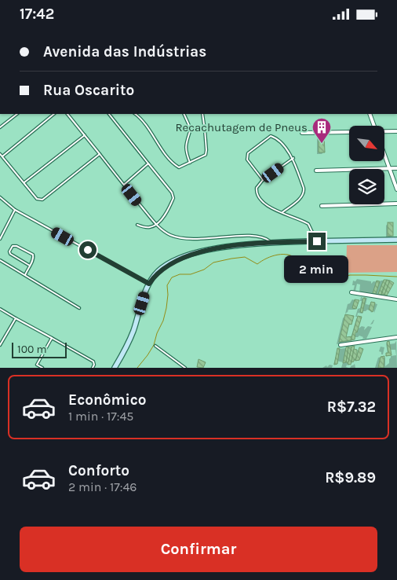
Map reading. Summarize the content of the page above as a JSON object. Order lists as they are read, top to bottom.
{
  "places": {
    "building": ["Recachutagem de Pneus"]
  },
  "scale_bar": "100 m",
  "north": "bottom right",
  "page": {
    "status": "17:42",
    "banner": ["Avenida das Indústrias", "Rua Oscarito"],
    "bubble": "2 min",
    "scale": "100 m",
    "list": [
      {
        "name": "Econômico",
        "note": "1 min · 17:45",
        "value": "R$7.32"
      },
      {
        "name": "Conforto",
        "note": "2 min · 17:46",
        "value": "R$9.89"
      }
    ],
    "buttons": "Confirmar"
  }
}
